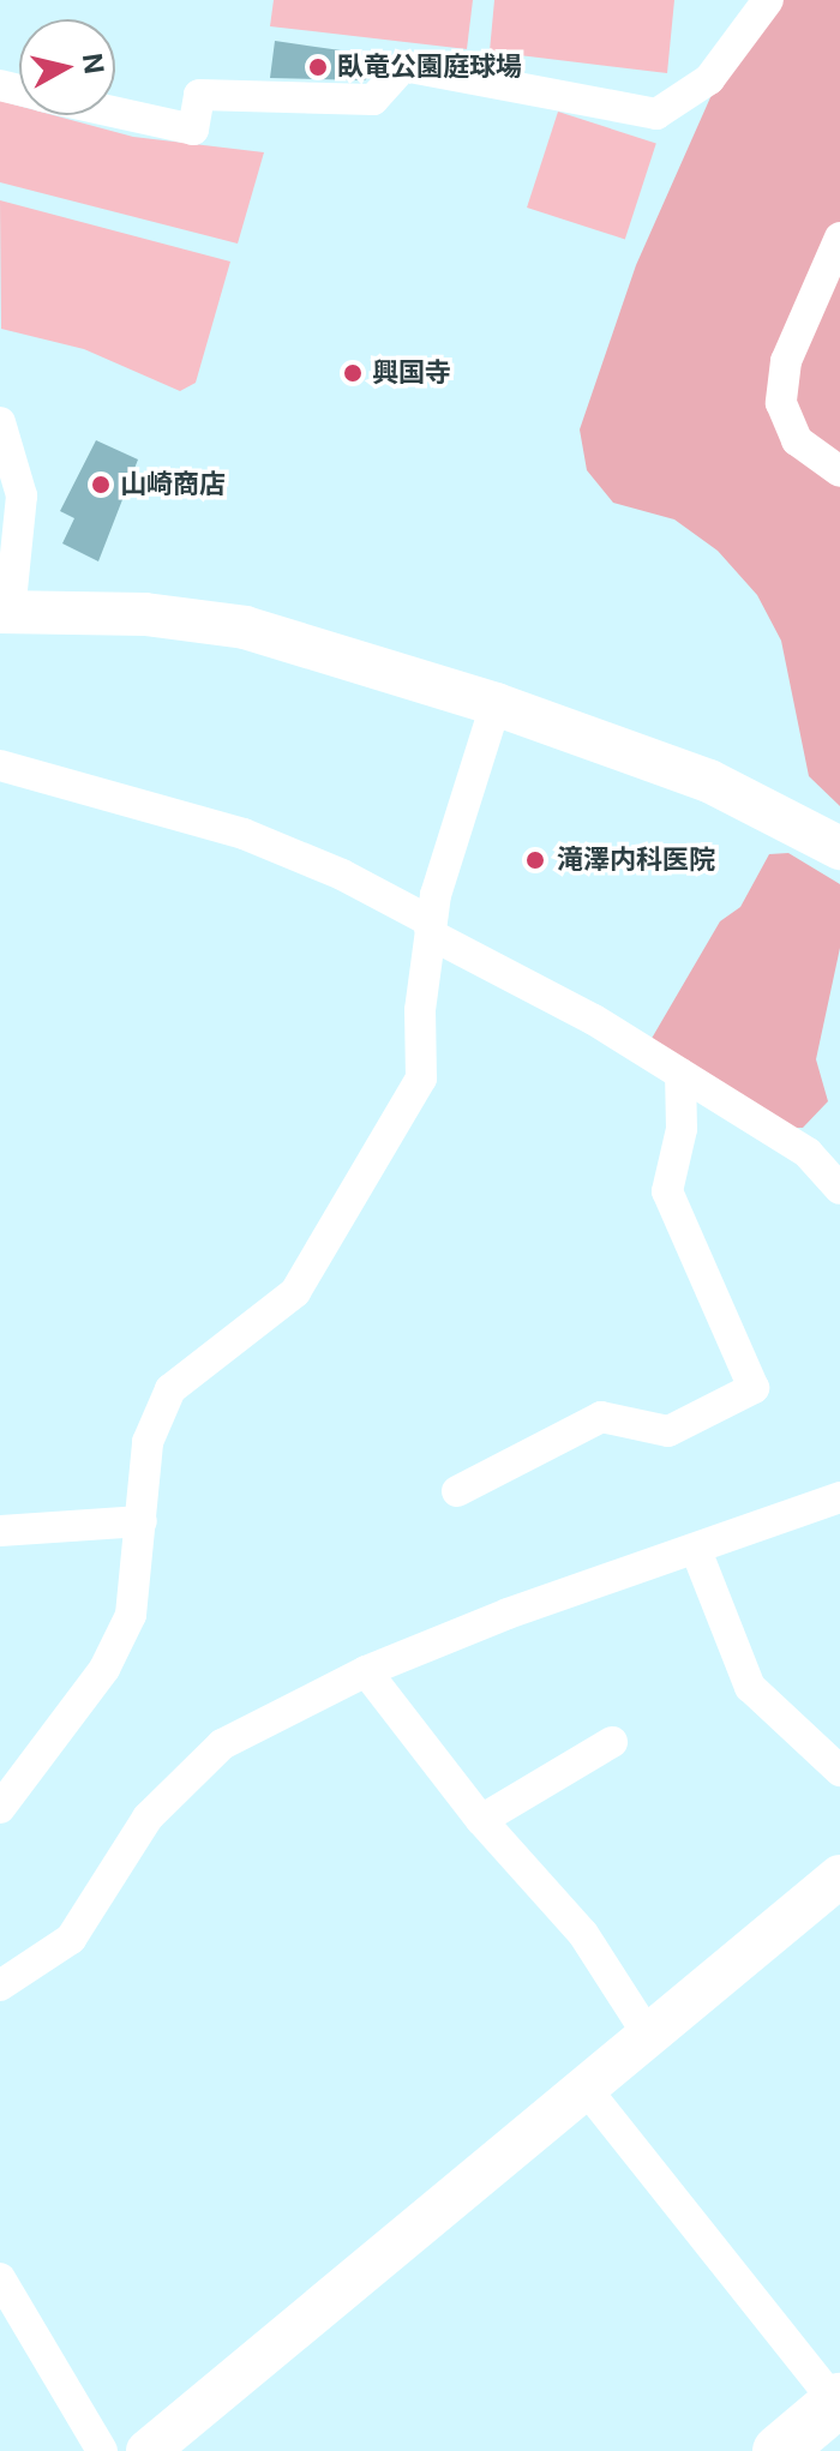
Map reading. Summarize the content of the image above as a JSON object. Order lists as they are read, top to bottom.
{
  "places": [
    "臥竜公園庭球場",
    "興国寺",
    "山崎商店",
    "滝澤内科医院"
  ],
  "north": "right"
}
